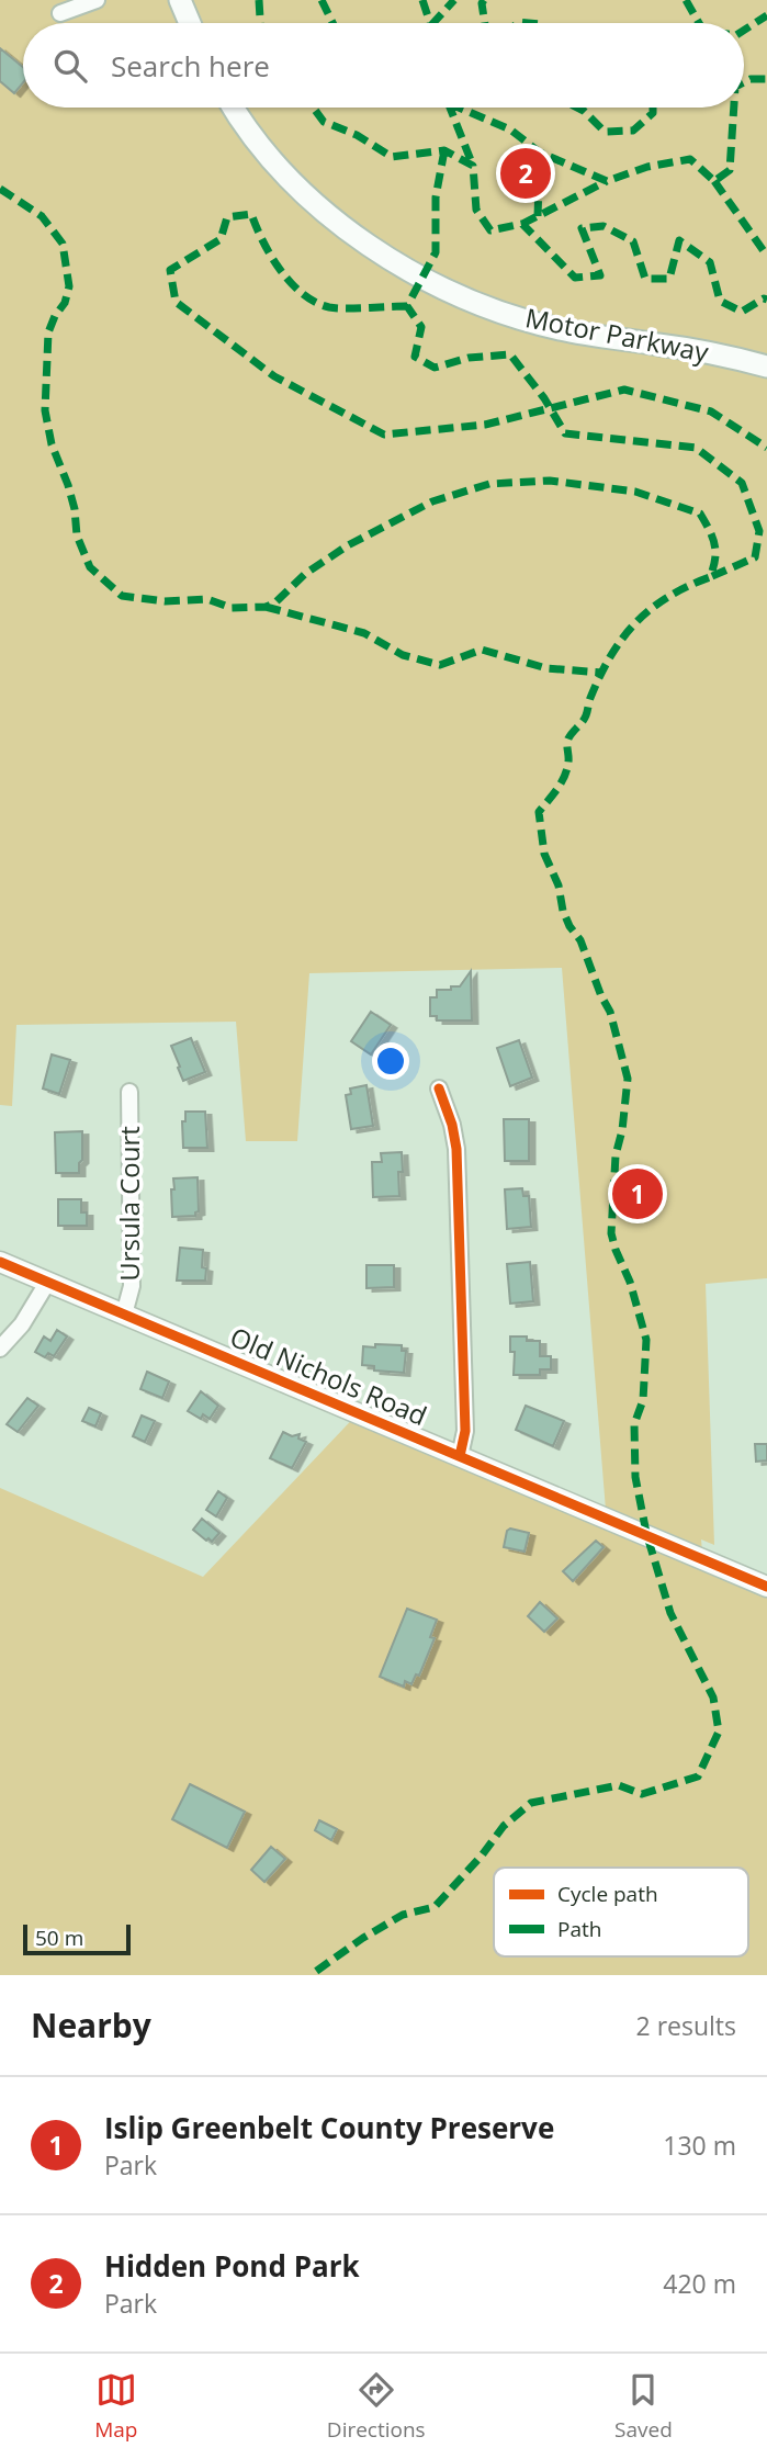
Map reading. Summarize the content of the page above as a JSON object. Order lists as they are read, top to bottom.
{
  "streets": {
    "main road": ["Motor Parkway"],
    "street": ["Ursula Court", "Old Nichols Road"]
  },
  "crossings": [
    ["Ursula Court", "Old Nichols Road"]
  ],
  "legend": ["Cycle path", "Path"],
  "scale_bar": "50 m",
  "page": {
    "search": "Search here",
    "pins": ["2", "1"],
    "scale": "50 m",
    "heading": ["Nearby", "2 results"],
    "list": [
      {
        "mark": "1",
        "name": "Islip Greenbelt County Preserve",
        "note": "Park",
        "value": "130 m"
      },
      {
        "mark": "2",
        "name": "Hidden Pond Park",
        "note": "Park",
        "value": "420 m"
      }
    ],
    "nav": ["Map", "Directions", "Saved"]
  }
}
